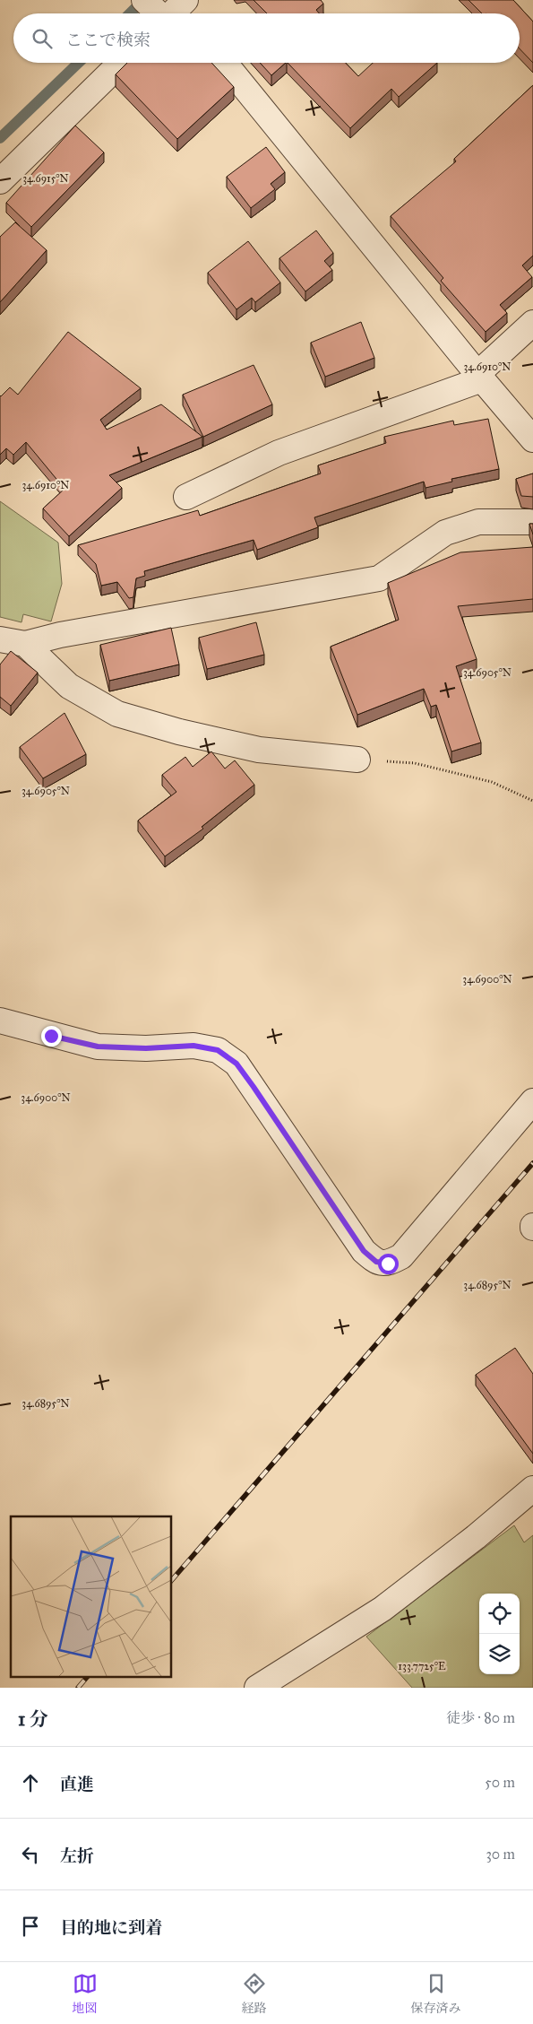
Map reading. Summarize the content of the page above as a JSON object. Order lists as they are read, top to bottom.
{
  "page": {
    "search": "ここで検索",
    "heading": ["1 分", "徒歩 · 80 m"],
    "list": [
      ["直進", "50 m"],
      ["左折", "30 m"],
      "目的地に到着"
    ],
    "nav": ["地図", "経路", "保存済み"]
  },
  "coordinates": [
    "34.6915°N",
    "34.6910°N",
    "34.6905°N",
    "34.6900°N",
    "34.6895°N",
    "133.7725°E"
  ]
}
